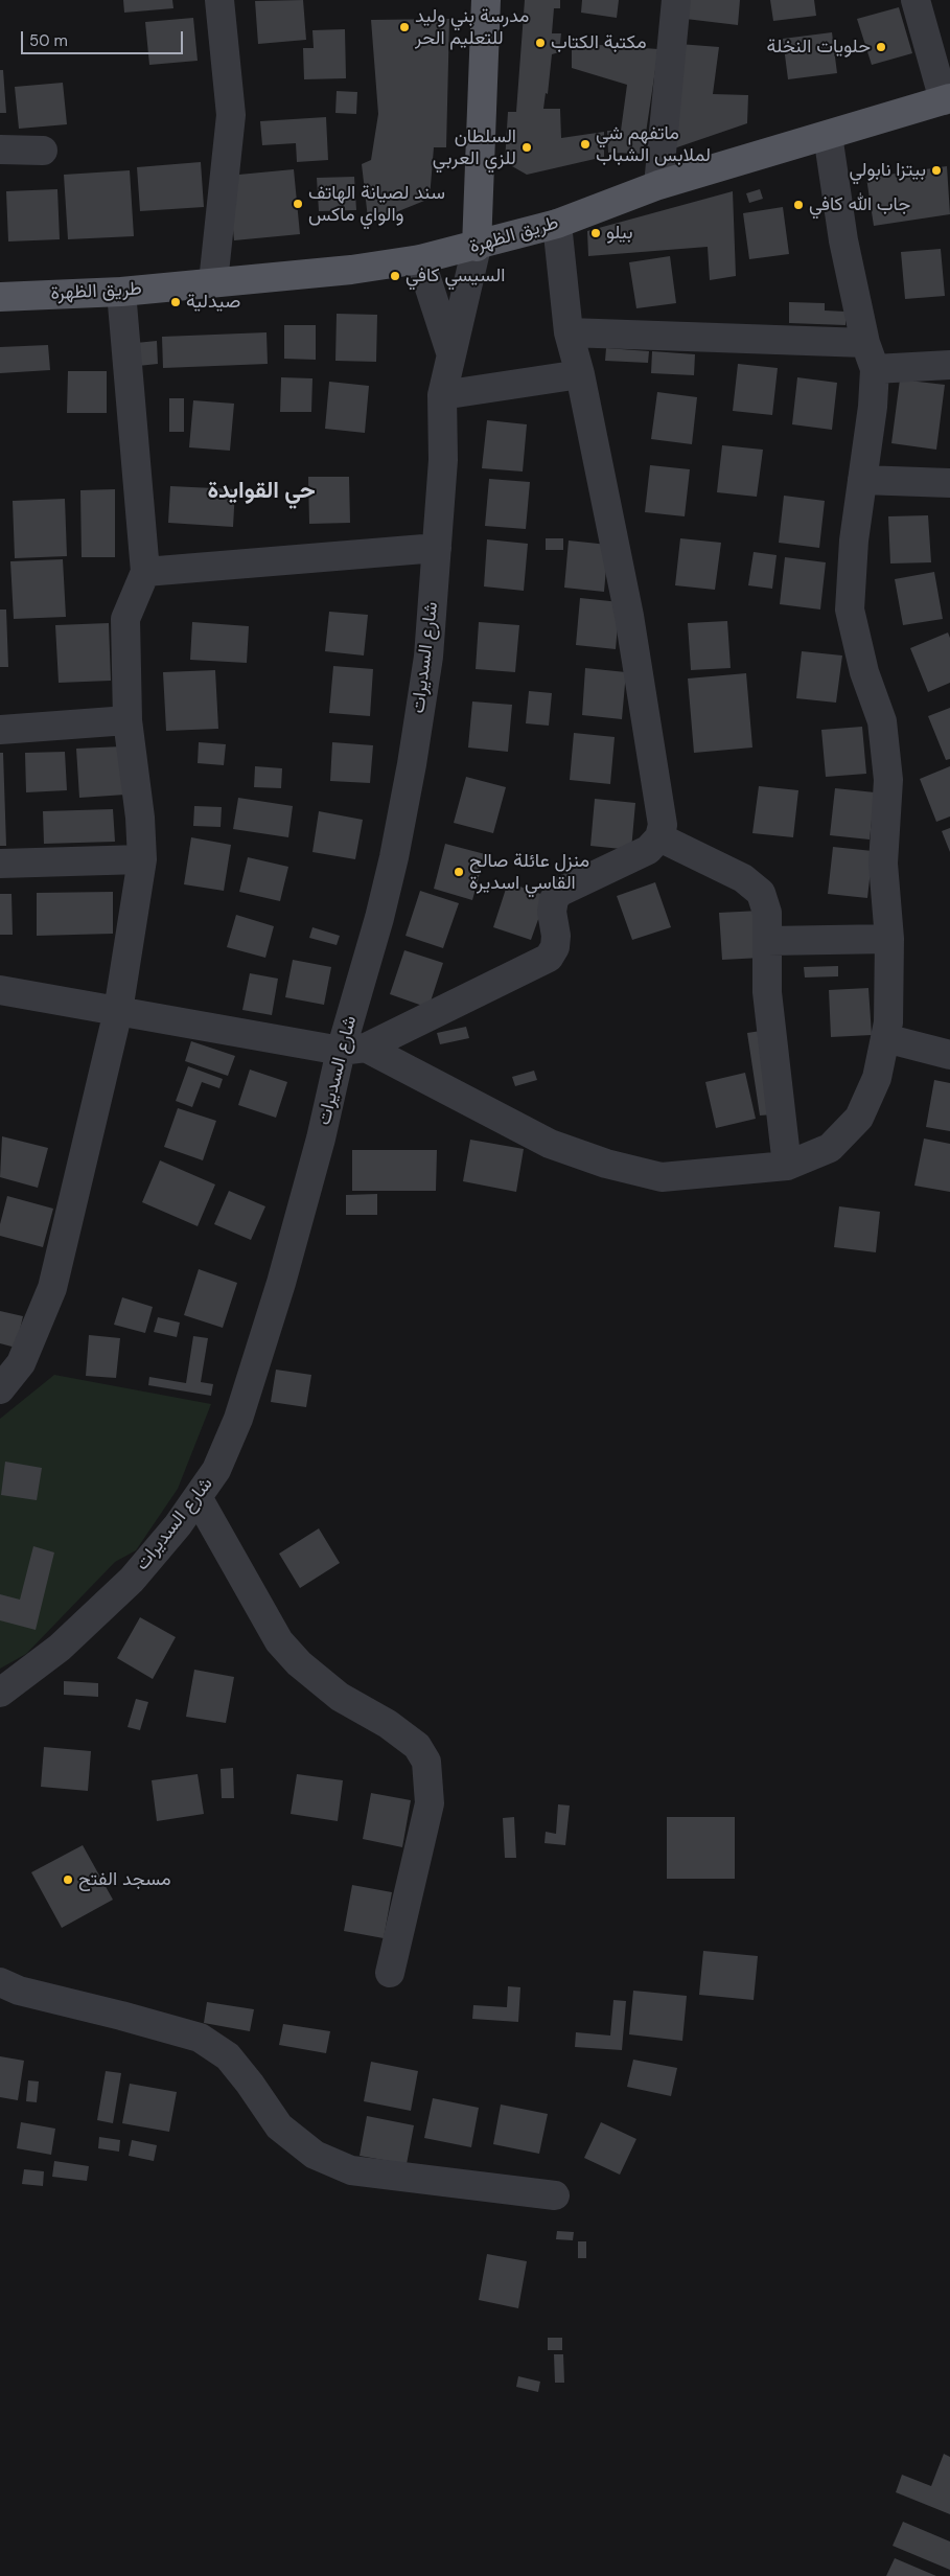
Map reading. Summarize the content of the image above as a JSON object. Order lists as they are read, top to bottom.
{
  "streets": {
    "main road": ["طريق الظهرة"],
    "street": ["شارع السديرات"]
  },
  "crossings": [
    ["طريق الظهرة", "شارع السديرات"]
  ],
  "districts": ["حي القوايدة"],
  "places": [
    "مدرسة بني وليد للتعليم الحر",
    "مكتبة الكتاب",
    "حلويات النخلة",
    "ماتفهم شي لملابس الشباب",
    "السلطان للزي العربي",
    "بيتزا نابولي",
    "سند لصيانة الهاتف والواي ماكس",
    "جاب الله كافي",
    "بيلو",
    "السيسي كافي",
    "صيدلية",
    "منزل عائلة صالح القاسي اسديرة",
    "مسجد الفتح"
  ],
  "scale_bar": "50 m"
}
